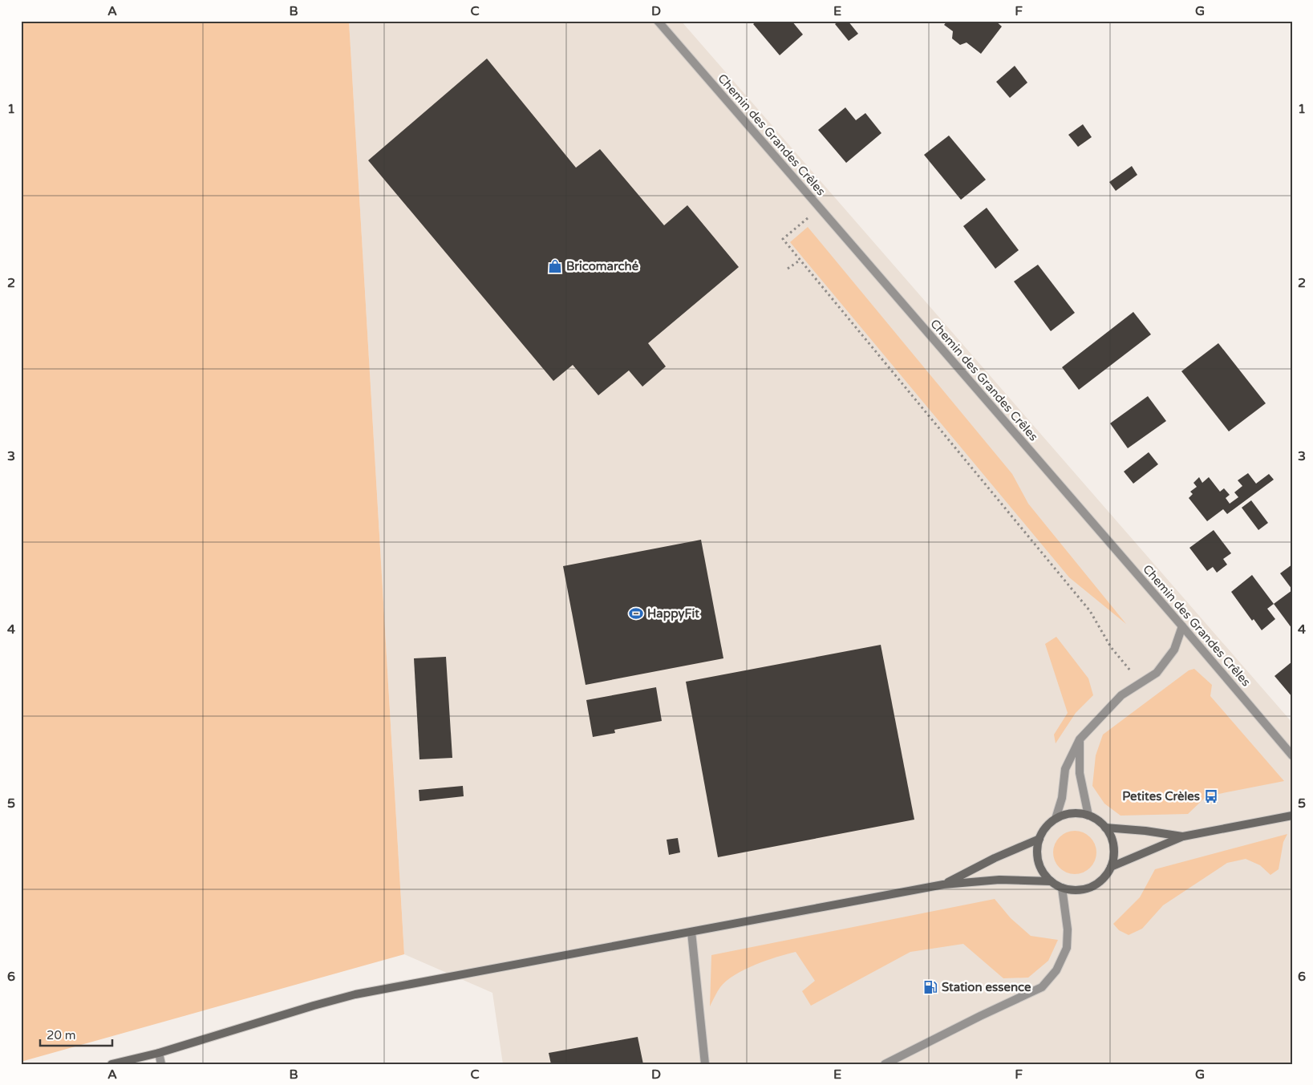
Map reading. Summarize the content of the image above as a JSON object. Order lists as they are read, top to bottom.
{
  "streets": {
    "street": ["Chemin des Grandes Crêles"]
  },
  "places": {
    "shop": ["Bricomarché"],
    "sports": ["HappyFit"],
    "bus stop": ["Petites Crèles"],
    "fuel station": ["Station essence"]
  },
  "scale_bar": "20 m",
  "grid": {
    "columns": [
      "A",
      "B",
      "C",
      "D",
      "E",
      "F",
      "G"
    ],
    "rows": [
      "1",
      "2",
      "3",
      "4",
      "5",
      "6"
    ]
  }
}
